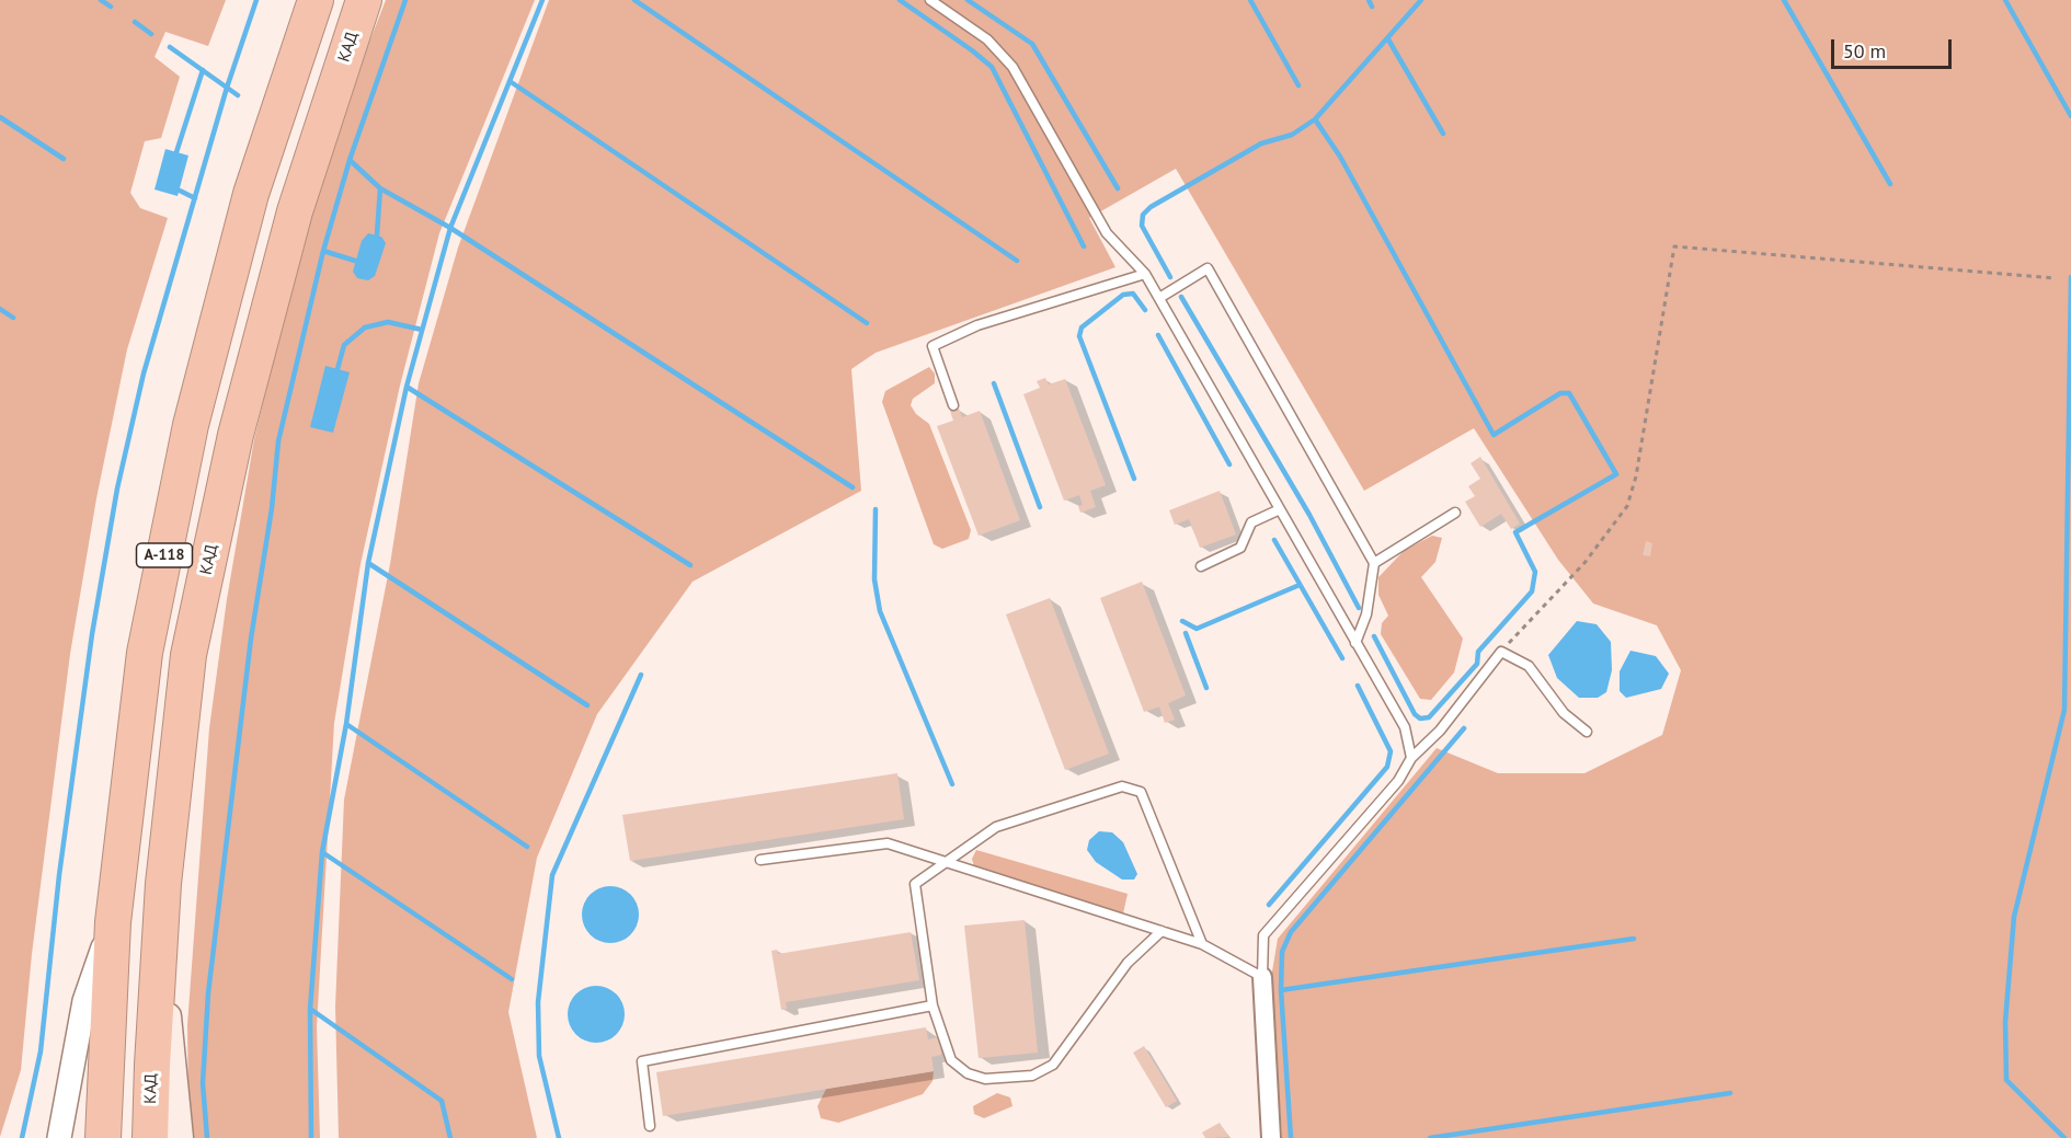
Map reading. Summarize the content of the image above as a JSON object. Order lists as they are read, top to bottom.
{
  "streets": {
    "highway": ["КАД", "А-118"]
  },
  "scale_bar": "50 m"
}
